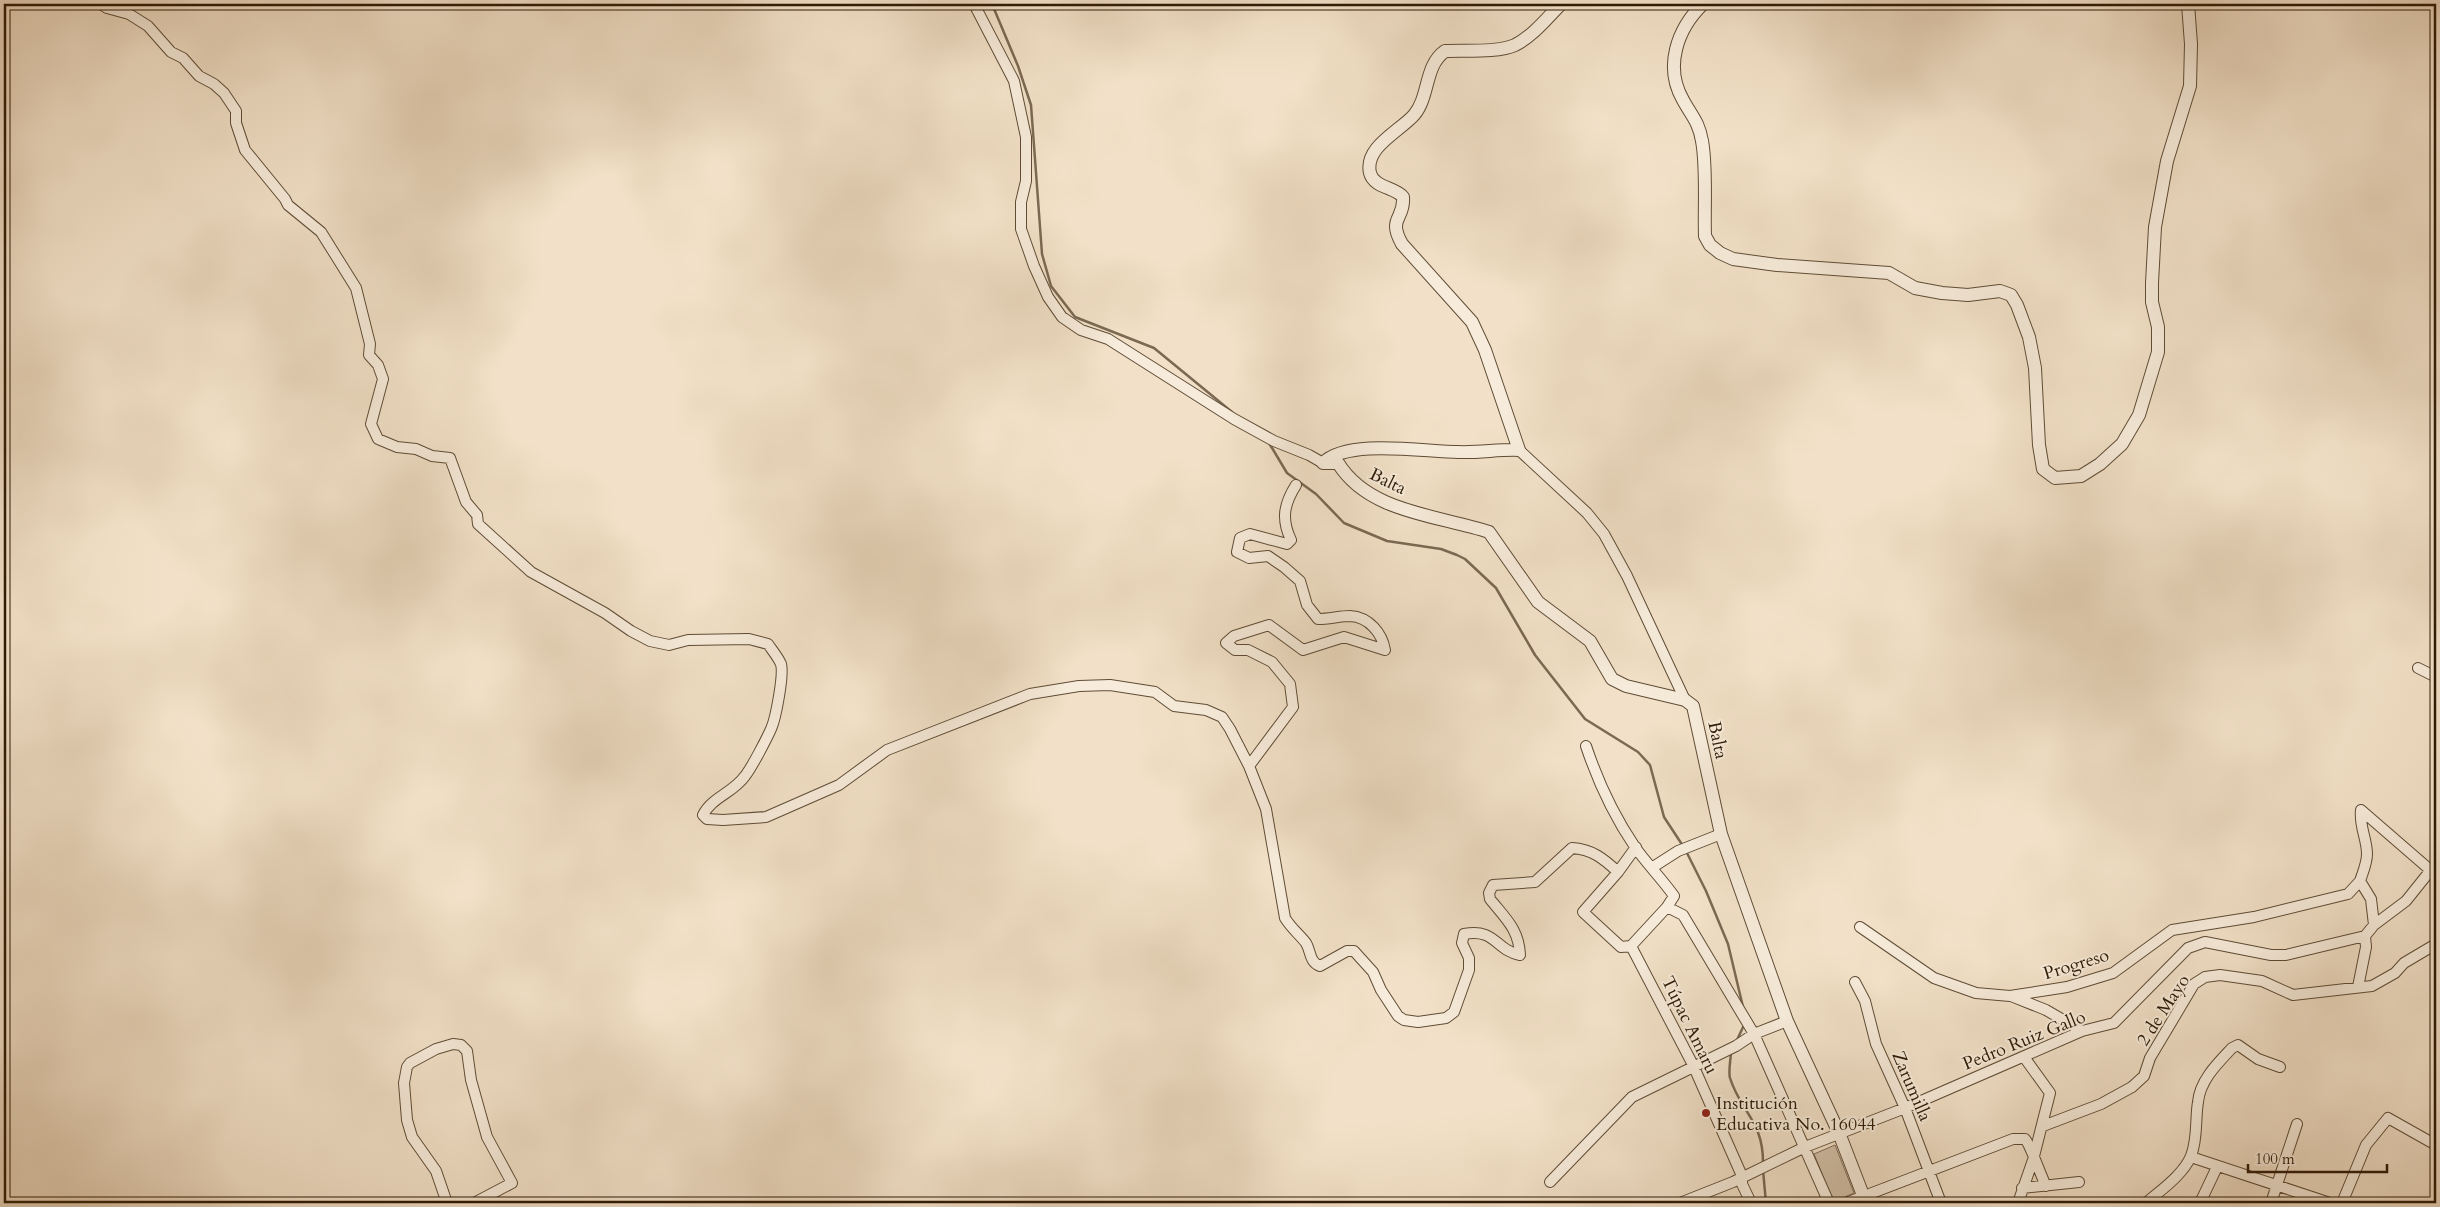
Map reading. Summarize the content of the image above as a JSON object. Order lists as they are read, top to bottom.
{
  "streets": {
    "street": [
      "Balta",
      "Progreso",
      "2 de Mayo",
      "Túpac Amaru",
      "Pedro Ruiz Gallo",
      "Zarumilla"
    ]
  },
  "crossings": [
    ["Balta", "Pedro Ruiz Gallo"],
    ["Túpac Amaru", "Pedro Ruiz Gallo"],
    ["Pedro Ruiz Gallo", "Zarumilla"]
  ],
  "places": ["Institución Educativa No. 16044"],
  "scale_bar": "100 m"
}
